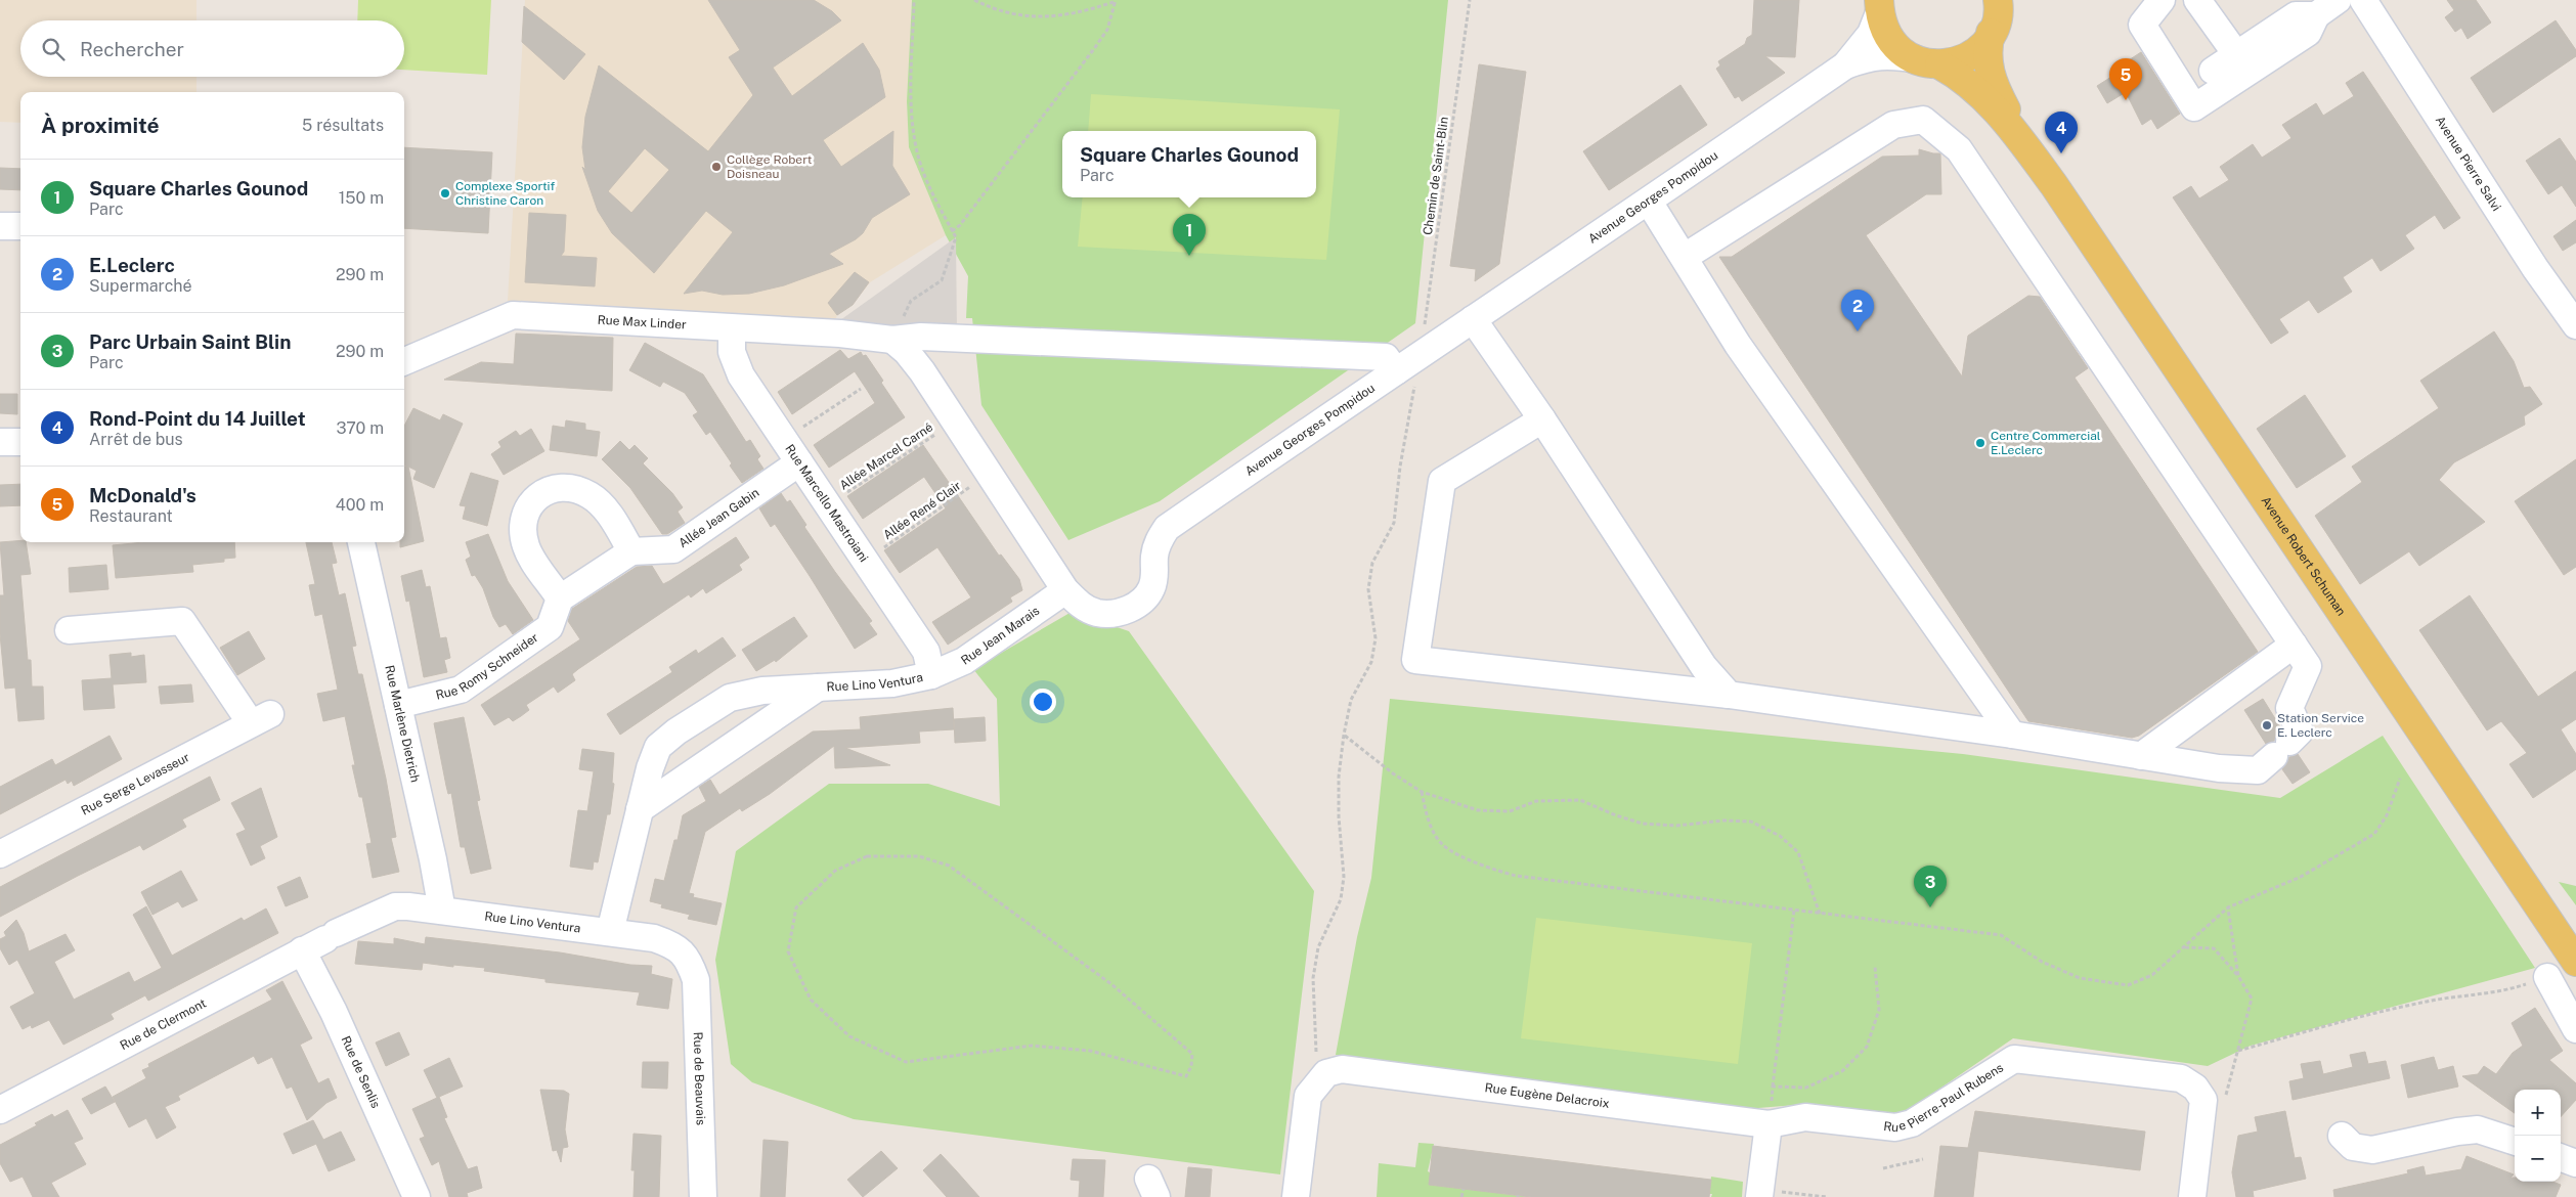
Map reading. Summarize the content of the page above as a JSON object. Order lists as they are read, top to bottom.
{
  "streets": {
    "main road": ["Avenue Robert Schuman"],
    "street": [
      "Avenue Pierre Salvi",
      "Avenue Georges Pompidou",
      "Rue Max Linder",
      "Rue Marcello Mastroiani",
      "Allée Jean Gabin",
      "Rue Jean Marais",
      "Rue Romy Schneider",
      "Rue Lino Ventura",
      "Rue Marlène Dietrich",
      "Rue Serge Levasseur",
      "Rue de Clermont",
      "Rue de Senlis",
      "Rue de Beauvais",
      "Rue Pierre-Paul Rubens",
      "Rue Eugène Delacroix"
    ],
    "path": ["Chemin de Saint-Blin", "Allée Marcel Carné", "Allée René Clair"]
  },
  "crossings": [
    ["Chemin de Saint-Blin", "Avenue Georges Pompidou"],
    ["Chemin de Saint-Blin", "Rue Eugène Delacroix"],
    ["Avenue Georges Pompidou", "Rue Max Linder"],
    ["Avenue Georges Pompidou", "Allée Marcel Carné"],
    ["Avenue Georges Pompidou", "Allée René Clair"],
    ["Avenue Georges Pompidou", "Avenue Robert Schuman"],
    ["Avenue Georges Pompidou", "Rue Jean Marais"],
    ["Rue Max Linder", "Rue Marcello Mastroiani"],
    ["Allée Marcel Carné", "Rue Marcello Mastroiani"],
    ["Rue Marcello Mastroiani", "Allée René Clair"],
    ["Rue Marcello Mastroiani", "Allée Jean Gabin"],
    ["Rue Marcello Mastroiani", "Rue Jean Marais"],
    ["Rue Marcello Mastroiani", "Rue Lino Ventura"],
    ["Allée Jean Gabin", "Rue Romy Schneider"],
    ["Rue Jean Marais", "Rue Lino Ventura"],
    ["Rue Romy Schneider", "Rue Marlène Dietrich"],
    ["Rue Lino Ventura", "Rue Marlène Dietrich"],
    ["Rue Lino Ventura", "Rue de Clermont"],
    ["Rue Lino Ventura", "Rue de Senlis"],
    ["Rue Lino Ventura", "Rue de Beauvais"],
    ["Rue de Clermont", "Rue de Senlis"],
    ["Rue Pierre-Paul Rubens", "Rue Eugène Delacroix"]
  ],
  "places": [
    "Collège Robert Doisneau",
    "Complexe Sportif Christine Caron",
    "Centre Commercial E.Leclerc",
    "Station Service E. Leclerc"
  ],
  "page": {
    "search": "Rechercher",
    "pins": [
      "5",
      "4",
      "1",
      "2",
      "3"
    ],
    "heading": ["À proximité", "5 résultats"],
    "popup": ["Square Charles Gounod", "Parc"],
    "list": [
      {
        "mark": "1",
        "name": "Square Charles Gounod",
        "note": "Parc",
        "value": "150 m"
      },
      {
        "mark": "2",
        "name": "E.Leclerc",
        "note": "Supermarché",
        "value": "290 m"
      },
      {
        "mark": "3",
        "name": "Parc Urbain Saint Blin",
        "note": "Parc",
        "value": "290 m"
      },
      {
        "mark": "4",
        "name": "Rond-Point du 14 Juillet",
        "note": "Arrêt de bus",
        "value": "370 m"
      },
      {
        "mark": "5",
        "name": "McDonald's",
        "note": "Restaurant",
        "value": "400 m"
      }
    ],
    "map_buttons": ["+", "−"]
  }
}
